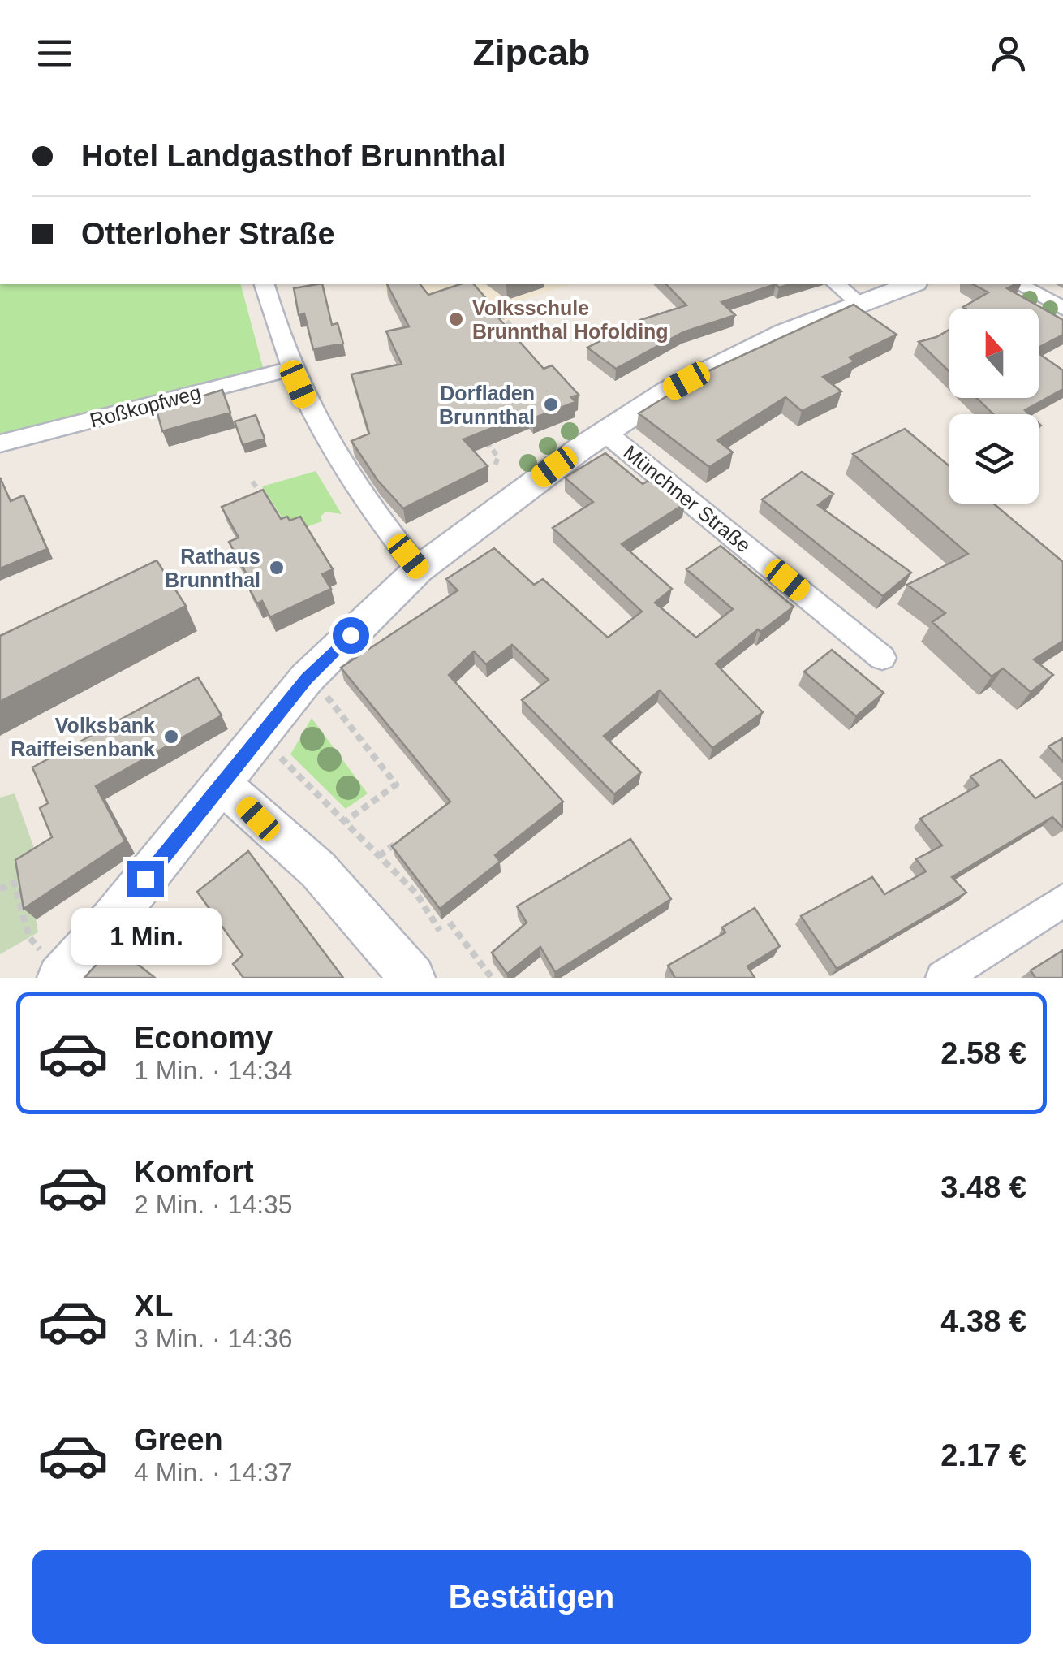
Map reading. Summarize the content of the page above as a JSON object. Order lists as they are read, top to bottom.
{
  "streets": {
    "street": ["Roßkopfweg", "Münchner Straße"]
  },
  "places": [
    "Volksschule Brunnthal Hofolding",
    "Dorfladen Brunnthal",
    "Rathaus Brunnthal",
    "Volksbank Raiffeisenbank"
  ],
  "north": "top",
  "page": {
    "header": "Zipcab",
    "banner": ["Hotel Landgasthof Brunnthal", "Otterloher Straße"],
    "bubble": "1 Min.",
    "list": [
      {
        "name": "Economy",
        "note": "1 Min. · 14:34",
        "value": "2.58 €"
      },
      {
        "name": "Komfort",
        "note": "2 Min. · 14:35",
        "value": "3.48 €"
      },
      {
        "name": "XL",
        "note": "3 Min. · 14:36",
        "value": "4.38 €"
      },
      {
        "name": "Green",
        "note": "4 Min. · 14:37",
        "value": "2.17 €"
      }
    ],
    "buttons": "Bestätigen"
  }
}
